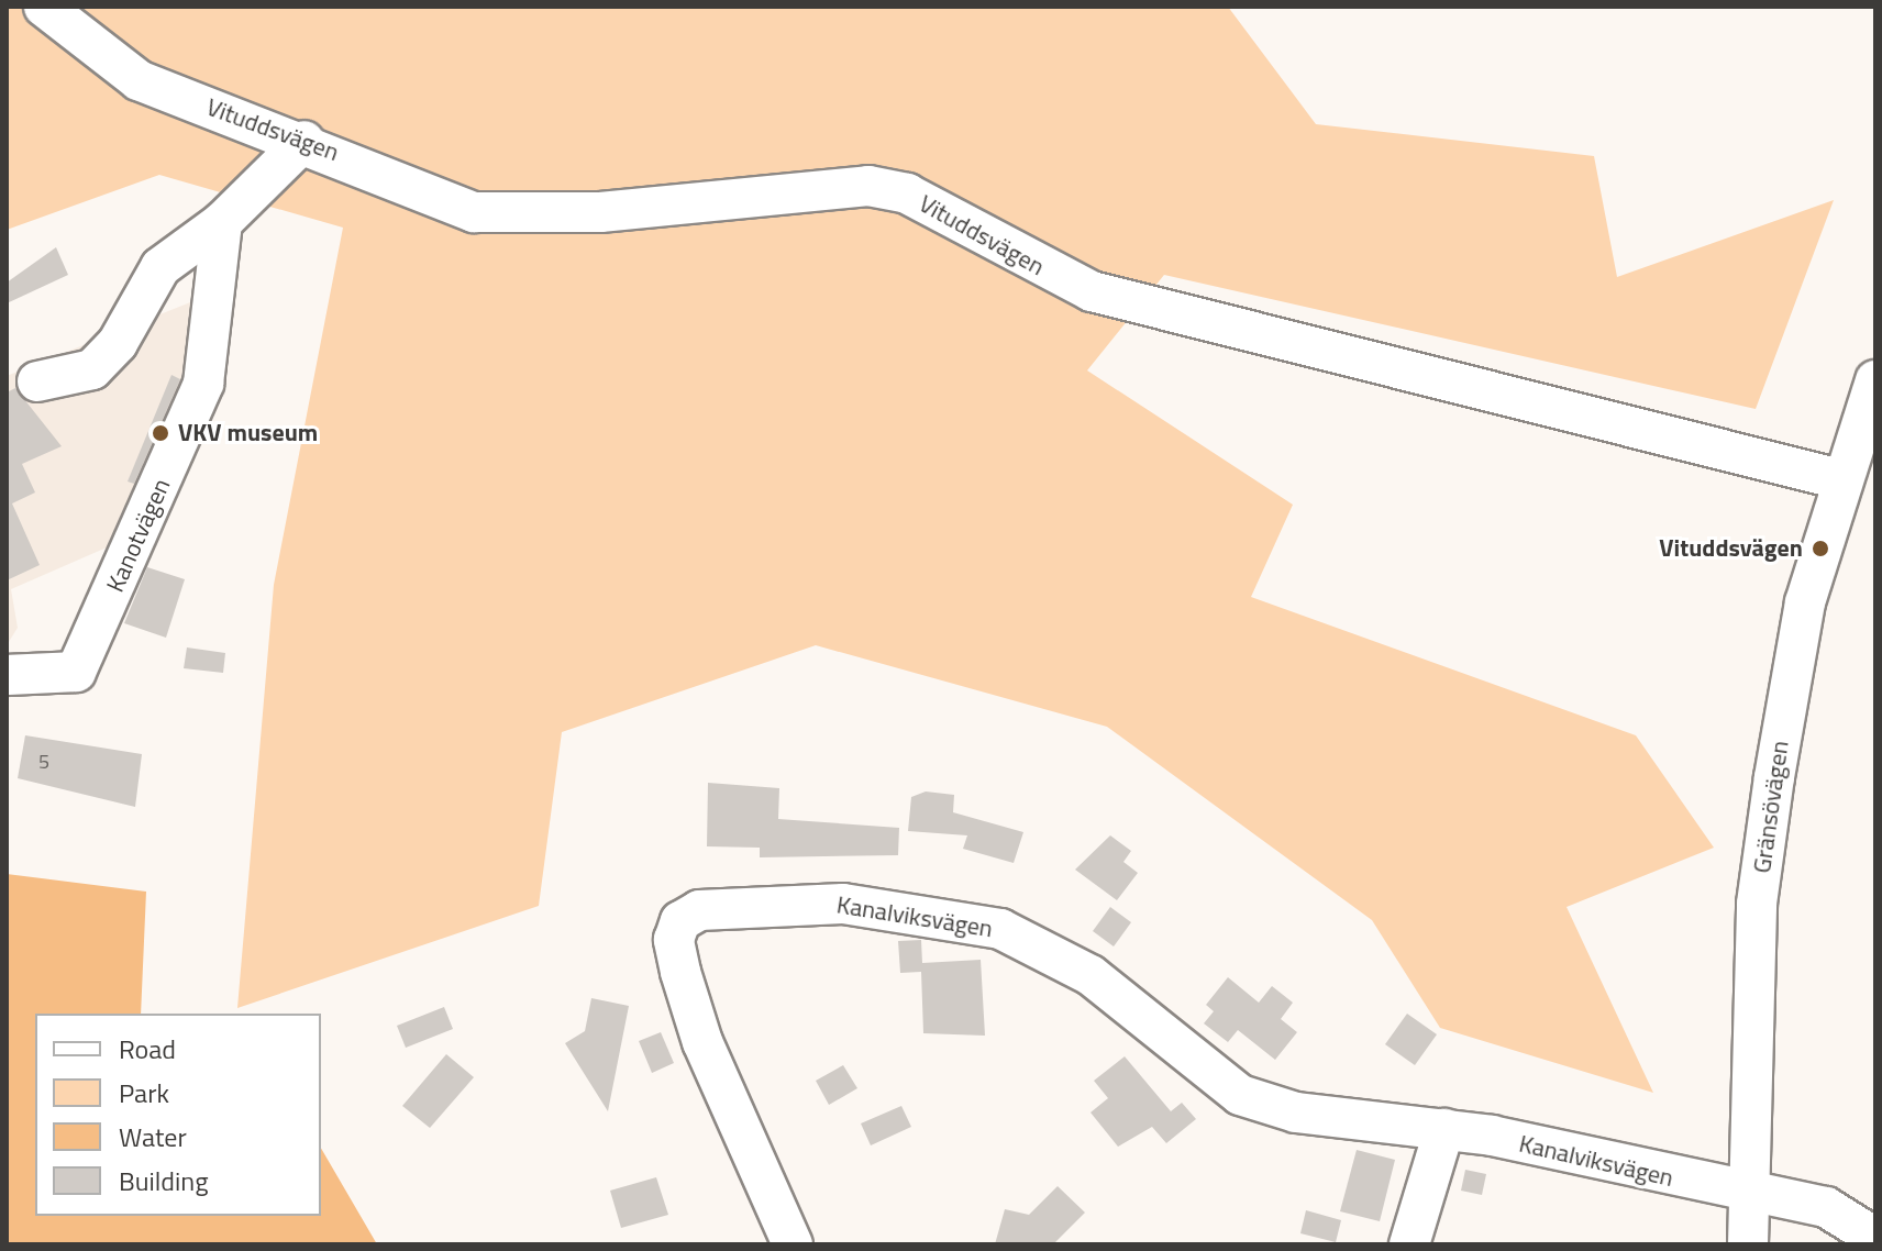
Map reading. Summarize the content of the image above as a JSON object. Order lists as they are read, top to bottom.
{
  "streets": {
    "street": [
      "Vituddsvägen",
      "Kanotvägen",
      "Gränsövägen",
      "Kanalviksvägen"
    ]
  },
  "crossings": [
    ["Vituddsvägen", "Gränsövägen"],
    ["Gränsövägen", "Kanalviksvägen"]
  ],
  "places": ["VKV museum", "Vituddsvägen"],
  "house_numbers": ["5"],
  "legend": [
    "Road",
    "Park",
    "Water",
    "Building"
  ]
}
